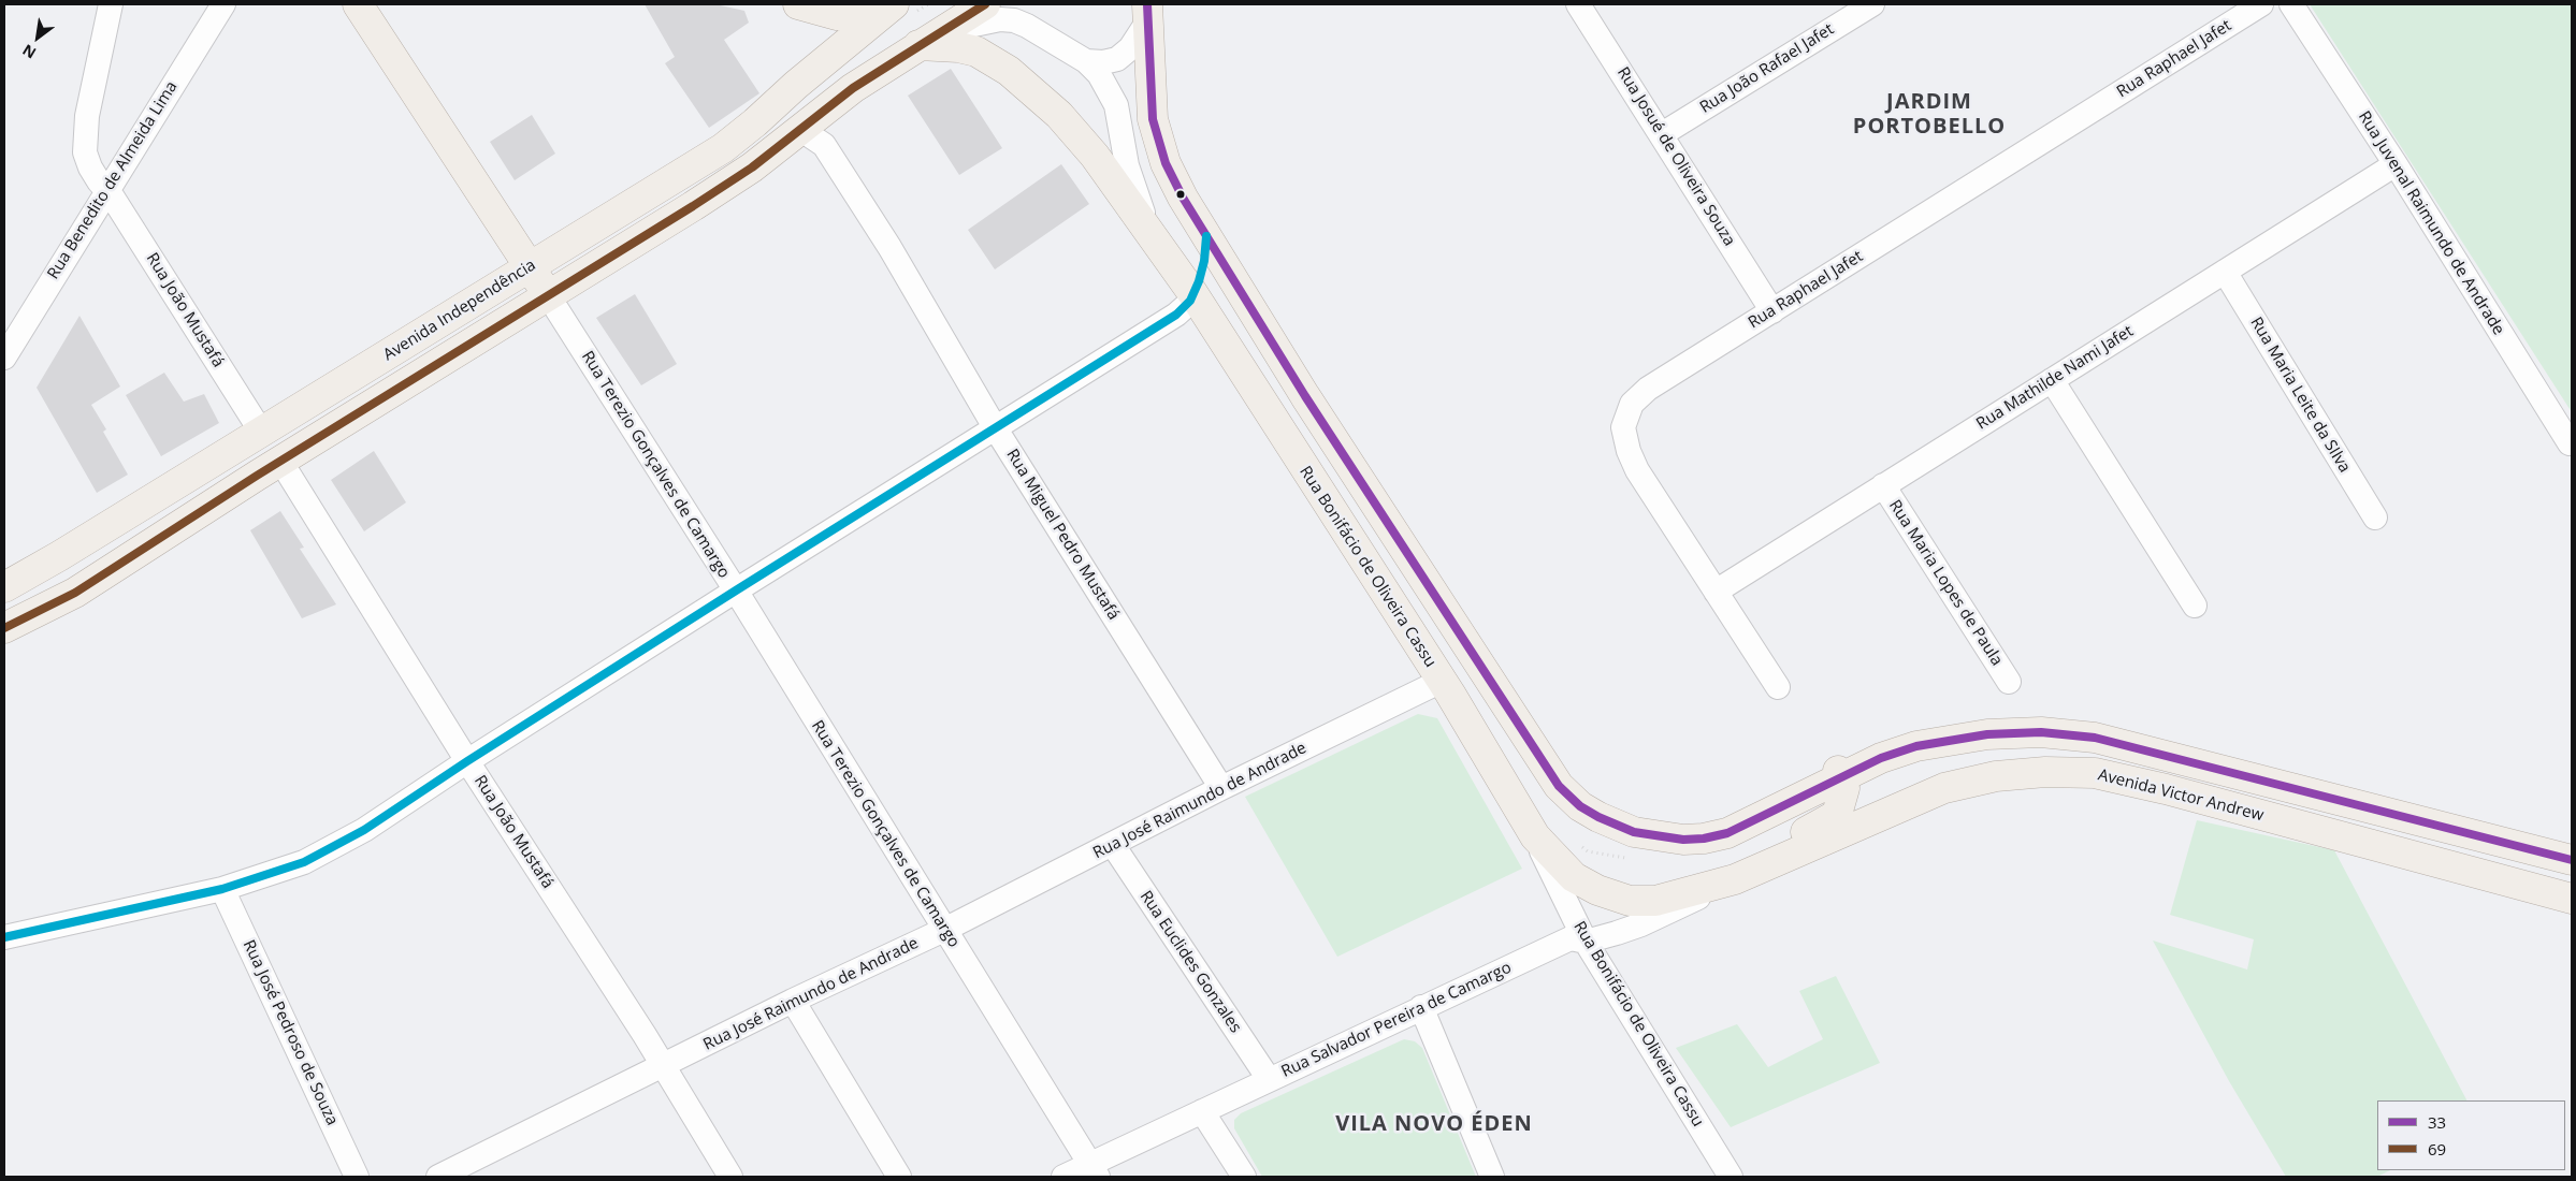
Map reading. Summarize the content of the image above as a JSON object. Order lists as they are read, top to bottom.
{
  "streets": {
    "main road": [
      "Avenida Independência",
      "Rua Terezio Gonçalves de Camargo",
      "Rua Bonifácio de Oliveira Cassu",
      "Avenida Victor Andrew"
    ],
    "street": [
      "Rua Raphael Jafet",
      "Rua João Rafael Jafet",
      "Rua Josué de Oliveira Souza",
      "Rua Benedito de Almeida Lima",
      "Rua Juvenal Raimundo de Andrade",
      "Rua João Mustafá",
      "Rua Mathilde Nami Jafet",
      "Rua Maria Leite da SIlva",
      "Rua Miguel Pedro Mustafá",
      "Rua Maria Lopes de Paula",
      "Rua José Raimundo de Andrade",
      "Rua Euclides Gonzales",
      "Rua Salvador Pereira de Camargo",
      "Rua José Pedroso de Souza"
    ]
  },
  "crossings": [
    ["Rua Raphael Jafet", "Rua Josué de Oliveira Souza"],
    ["Rua Raphael Jafet", "Rua Mathilde Nami Jafet"],
    ["Rua João Rafael Jafet", "Rua Josué de Oliveira Souza"],
    ["Rua Benedito de Almeida Lima", "Rua João Mustafá"],
    ["Rua Juvenal Raimundo de Andrade", "Rua Mathilde Nami Jafet"],
    ["Rua João Mustafá", "Avenida Independência"],
    ["Rua João Mustafá", "Rua José Raimundo de Andrade"],
    ["Avenida Independência", "Rua Terezio Gonçalves de Camargo"],
    ["Avenida Independência", "Rua Miguel Pedro Mustafá"],
    ["Avenida Independência", "Rua Bonifácio de Oliveira Cassu"],
    ["Rua Mathilde Nami Jafet", "Rua Maria Leite da SIlva"],
    ["Rua Mathilde Nami Jafet", "Rua Maria Lopes de Paula"],
    ["Rua Terezio Gonçalves de Camargo", "Rua José Raimundo de Andrade"],
    ["Rua Terezio Gonçalves de Camargo", "Rua Salvador Pereira de Camargo"],
    ["Rua Miguel Pedro Mustafá", "Rua José Raimundo de Andrade"],
    ["Rua Bonifácio de Oliveira Cassu", "Avenida Victor Andrew"],
    ["Rua Bonifácio de Oliveira Cassu", "Rua José Raimundo de Andrade"],
    ["Rua Bonifácio de Oliveira Cassu", "Rua Salvador Pereira de Camargo"],
    ["Avenida Victor Andrew", "Rua Salvador Pereira de Camargo"],
    ["Rua José Raimundo de Andrade", "Rua Euclides Gonzales"],
    ["Rua Euclides Gonzales", "Rua Salvador Pereira de Camargo"]
  ],
  "districts": ["JARDIM PORTOBELLO", "VILA NOVO ÉDEN"],
  "lines": ["transit line 33", "transit line 69"],
  "legend": ["33", "69"],
  "north": "bottom left"
}
